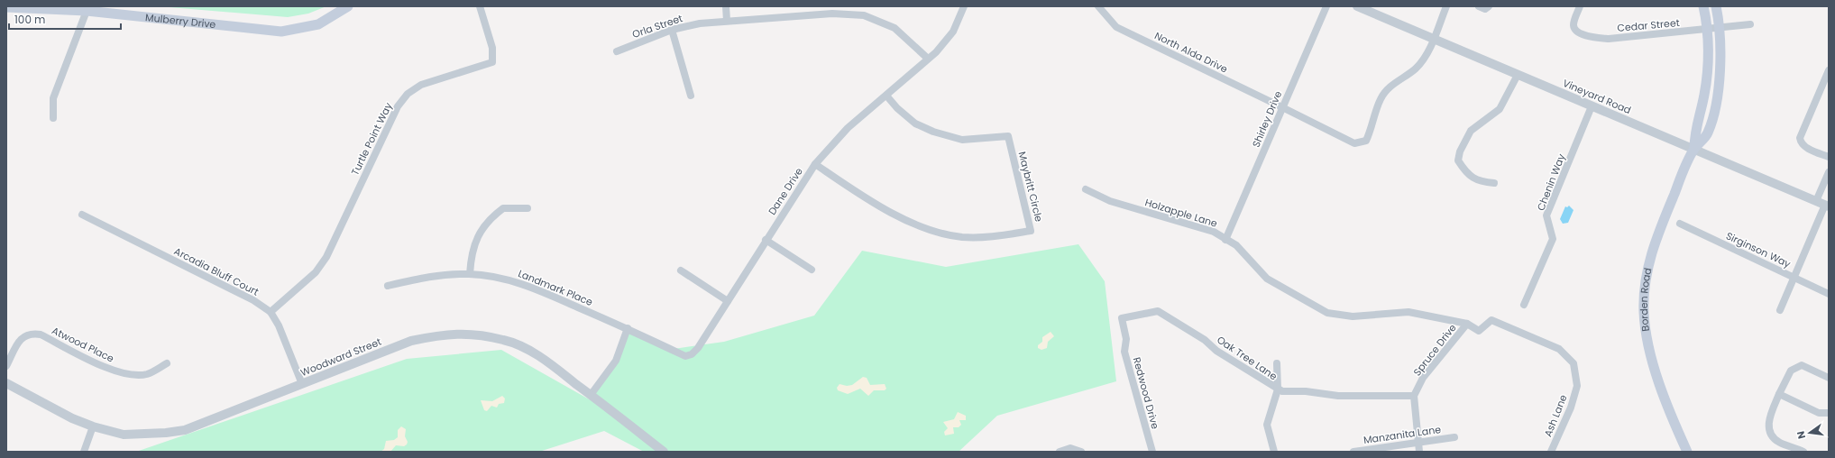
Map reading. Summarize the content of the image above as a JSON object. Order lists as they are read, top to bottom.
{
  "streets": {
    "main road": ["Mulberry Drive", "Borden Road"],
    "street": [
      "Cedar Street",
      "Orla Street",
      "North Alda Drive",
      "Vineyard Road",
      "Shirley Drive",
      "Turtle Point Way",
      "Chenin Way",
      "Maybritt Circle",
      "Dane Drive",
      "Holzapple Lane",
      "Sirginson Way",
      "Arcadia Bluff Court",
      "Landmark Place",
      "Atwood Place",
      "Spruce Drive",
      "Woodward Street",
      "Oak Tree Lane",
      "Redwood Drive",
      "Ash Lane",
      "Manzanita Lane"
    ]
  },
  "crossings": [
    ["Cedar Street", "Borden Road"],
    ["Orla Street", "Dane Drive"],
    ["North Alda Drive", "Vineyard Road"],
    ["North Alda Drive", "Shirley Drive"],
    ["Vineyard Road", "Chenin Way"],
    ["Vineyard Road", "Borden Road"],
    ["Shirley Drive", "Holzapple Lane"],
    ["Turtle Point Way", "Arcadia Bluff Court"],
    ["Maybritt Circle", "Dane Drive"],
    ["Dane Drive", "Landmark Place"],
    ["Holzapple Lane", "Spruce Drive"],
    ["Holzapple Lane", "Ash Lane"],
    ["Arcadia Bluff Court", "Woodward Street"],
    ["Spruce Drive", "Oak Tree Lane"],
    ["Oak Tree Lane", "Redwood Drive"]
  ],
  "scale_bar": "100 m",
  "north": "left"
}
